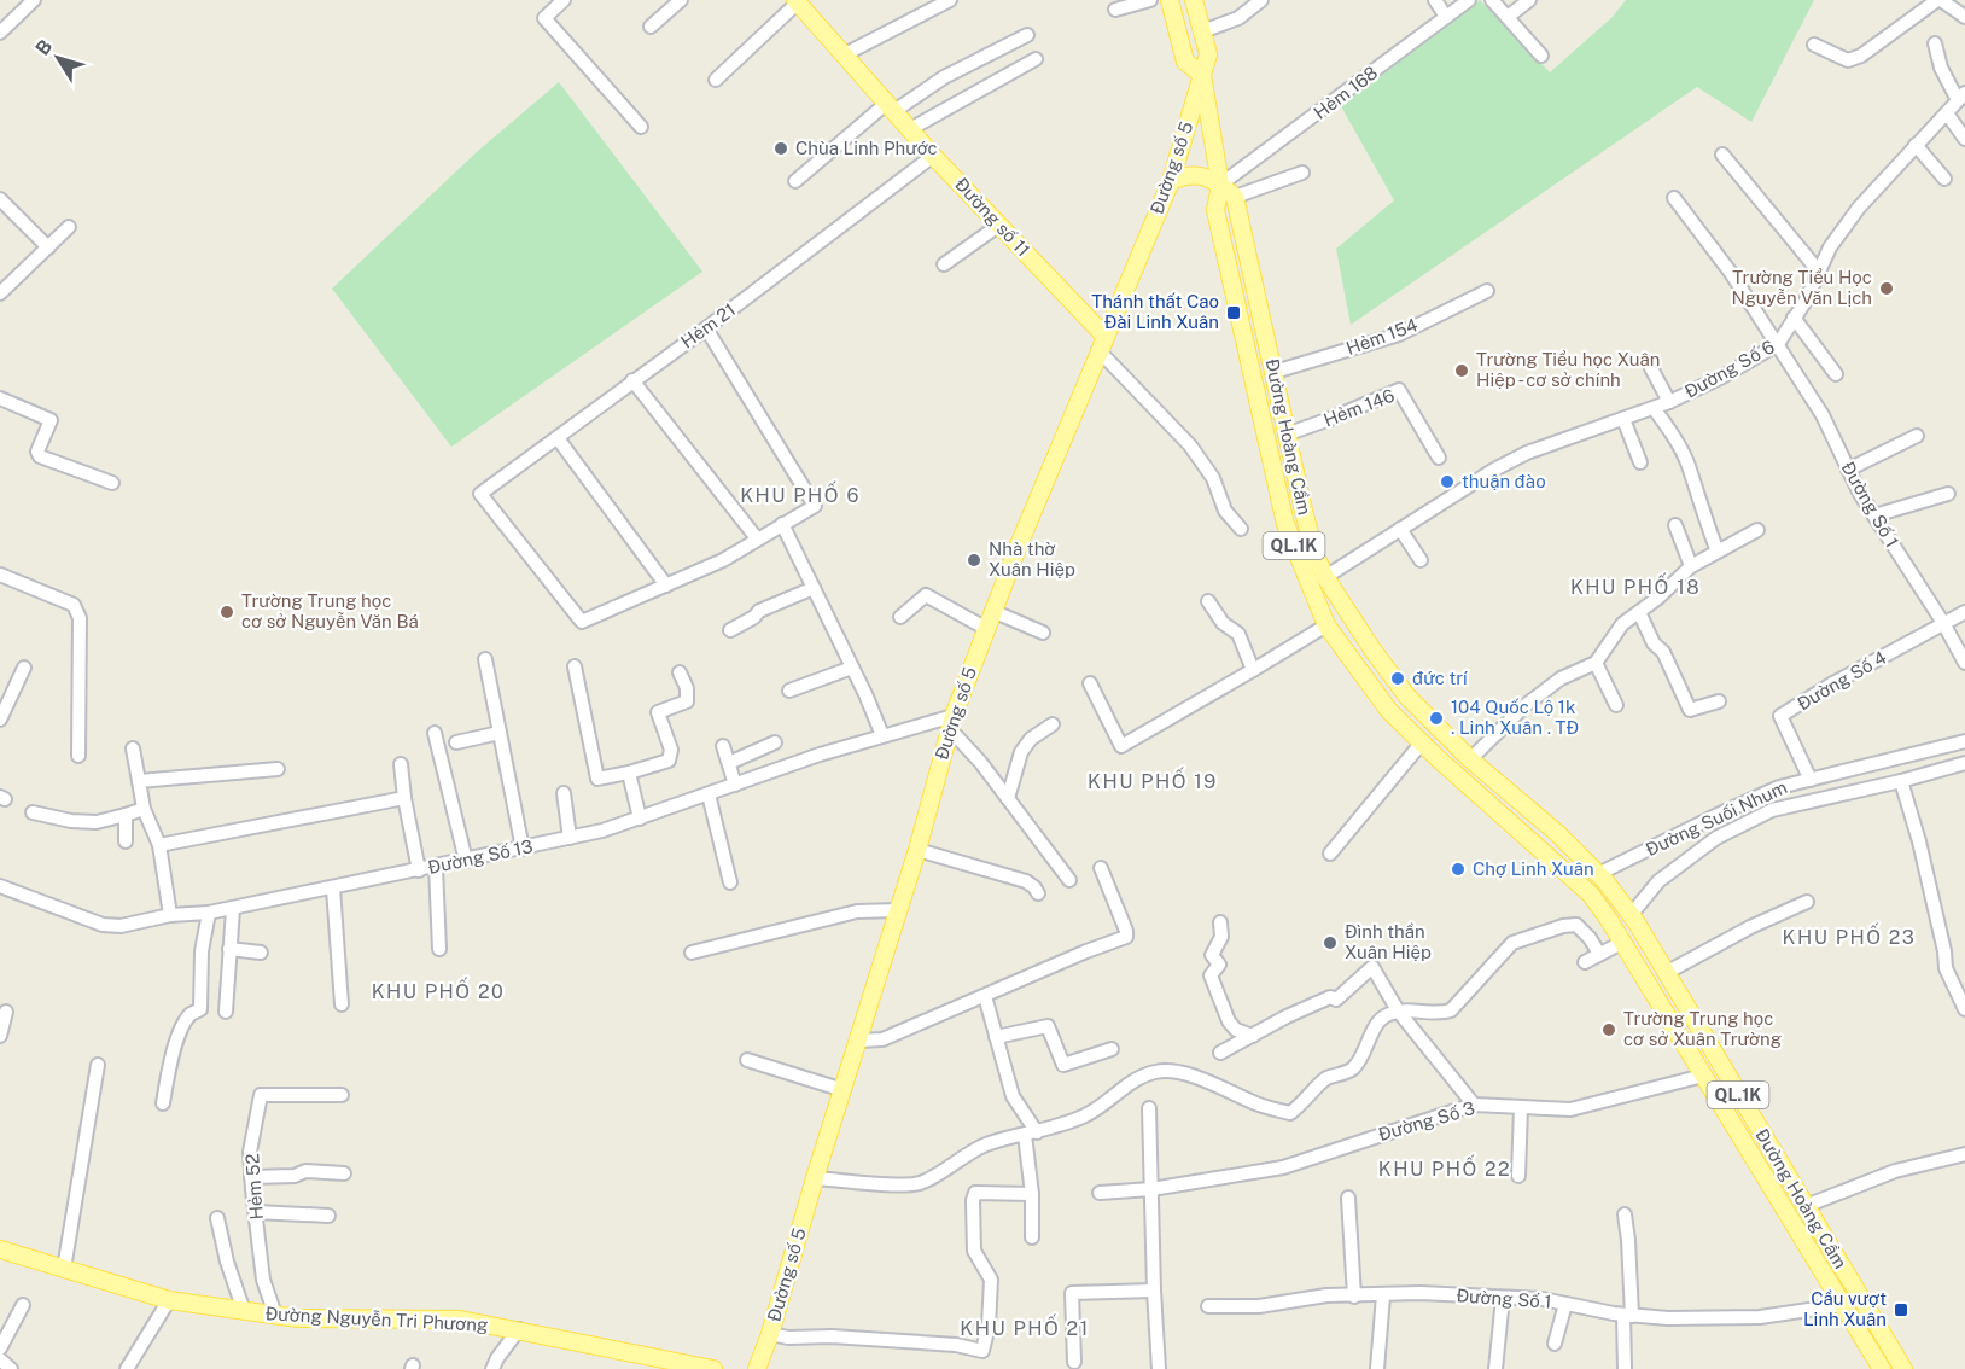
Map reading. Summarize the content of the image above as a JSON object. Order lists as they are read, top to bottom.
{
  "streets": {
    "main road": [
      "Đường số 5",
      "Đường số 11",
      "Đường Hoàng Cầm",
      "QL.1K",
      "Đường Nguyễn Tri Phương"
    ],
    "street": [
      "Hẻm 168",
      "Hẻm 21",
      "Hẻm 154",
      "Đường Số 6",
      "Hẻm 146",
      "Đường Số 1",
      "Đường Số 4",
      "Đường Suối Nhum",
      "Đường Số 13",
      "Đường Số 3",
      "Hẻm 52"
    ]
  },
  "crossings": [
    ["Hẻm 168", "Đường Hoàng Cầm"],
    ["Đường số 5", "Đường số 11"],
    ["Đường số 5", "Đường Hoàng Cầm"],
    ["Đường số 5", "Đường Số 13"],
    ["Đường số 11", "Hẻm 21"],
    ["Hẻm 154", "Đường Hoàng Cầm"],
    ["Đường Số 6", "Đường Hoàng Cầm"],
    ["Đường Số 6", "Đường Số 1"],
    ["Hẻm 146", "Đường Hoàng Cầm"],
    ["Đường Hoàng Cầm", "Đường Số 1"],
    ["Đường Hoàng Cầm", "Đường Suối Nhum"],
    ["Đường Hoàng Cầm", "Đường Số 3"],
    ["Đường Số 1", "Đường Số 4"],
    ["Đường Số 4", "Đường Suối Nhum"],
    ["Hẻm 52", "Đường Nguyễn Tri Phương"]
  ],
  "districts": [
    "KHU PHỐ 6",
    "KHU PHỐ 18",
    "KHU PHỐ 19",
    "KHU PHỐ 23",
    "KHU PHỐ 20",
    "KHU PHỐ 22",
    "KHU PHỐ 21"
  ],
  "places": {
    "other": [
      "Chùa Linh Phước",
      "Trường Tiểu Học Nguyễn Văn Lịch",
      "Trường Tiểu học Xuân Hiệp - cơ sở chính",
      "thuận đào",
      "Nhà thờ Xuân Hiệp",
      "Trường Trung học cơ sở Nguyễn Văn Bá",
      "đức trí",
      "104 Quốc Lộ 1k . Linh Xuân . TĐ",
      "Chợ Linh Xuân",
      "Đình thần Xuân Hiệp",
      "Trường Trung học cơ sở Xuân Trường"
    ],
    "transit": ["Thánh thất Cao Đài Linh Xuân", "Cầu vượt Linh Xuân"]
  },
  "north": "top left"
}
